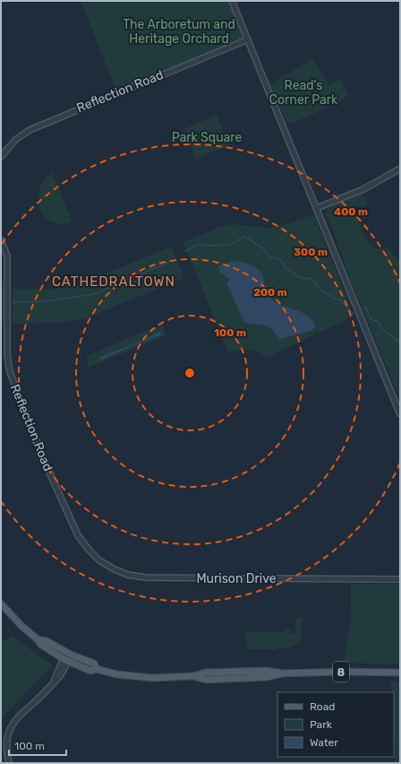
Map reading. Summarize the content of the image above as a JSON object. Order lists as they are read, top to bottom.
{
  "streets": {
    "main road": ["8"],
    "street": ["Reflection Road", "Murison Drive"]
  },
  "crossings": [
    ["Reflection Road", "Murison Drive"]
  ],
  "districts": ["CATHEDRALTOWN"],
  "parks": ["The Arboretum and Heritage Orchard", "Read's Corner Park", "Park Square"],
  "legend": ["Road", "Park", "Water"],
  "scale_bar": "100 m",
  "rings": [
    "400 m",
    "300 m",
    "200 m",
    "100 m"
  ]
}
